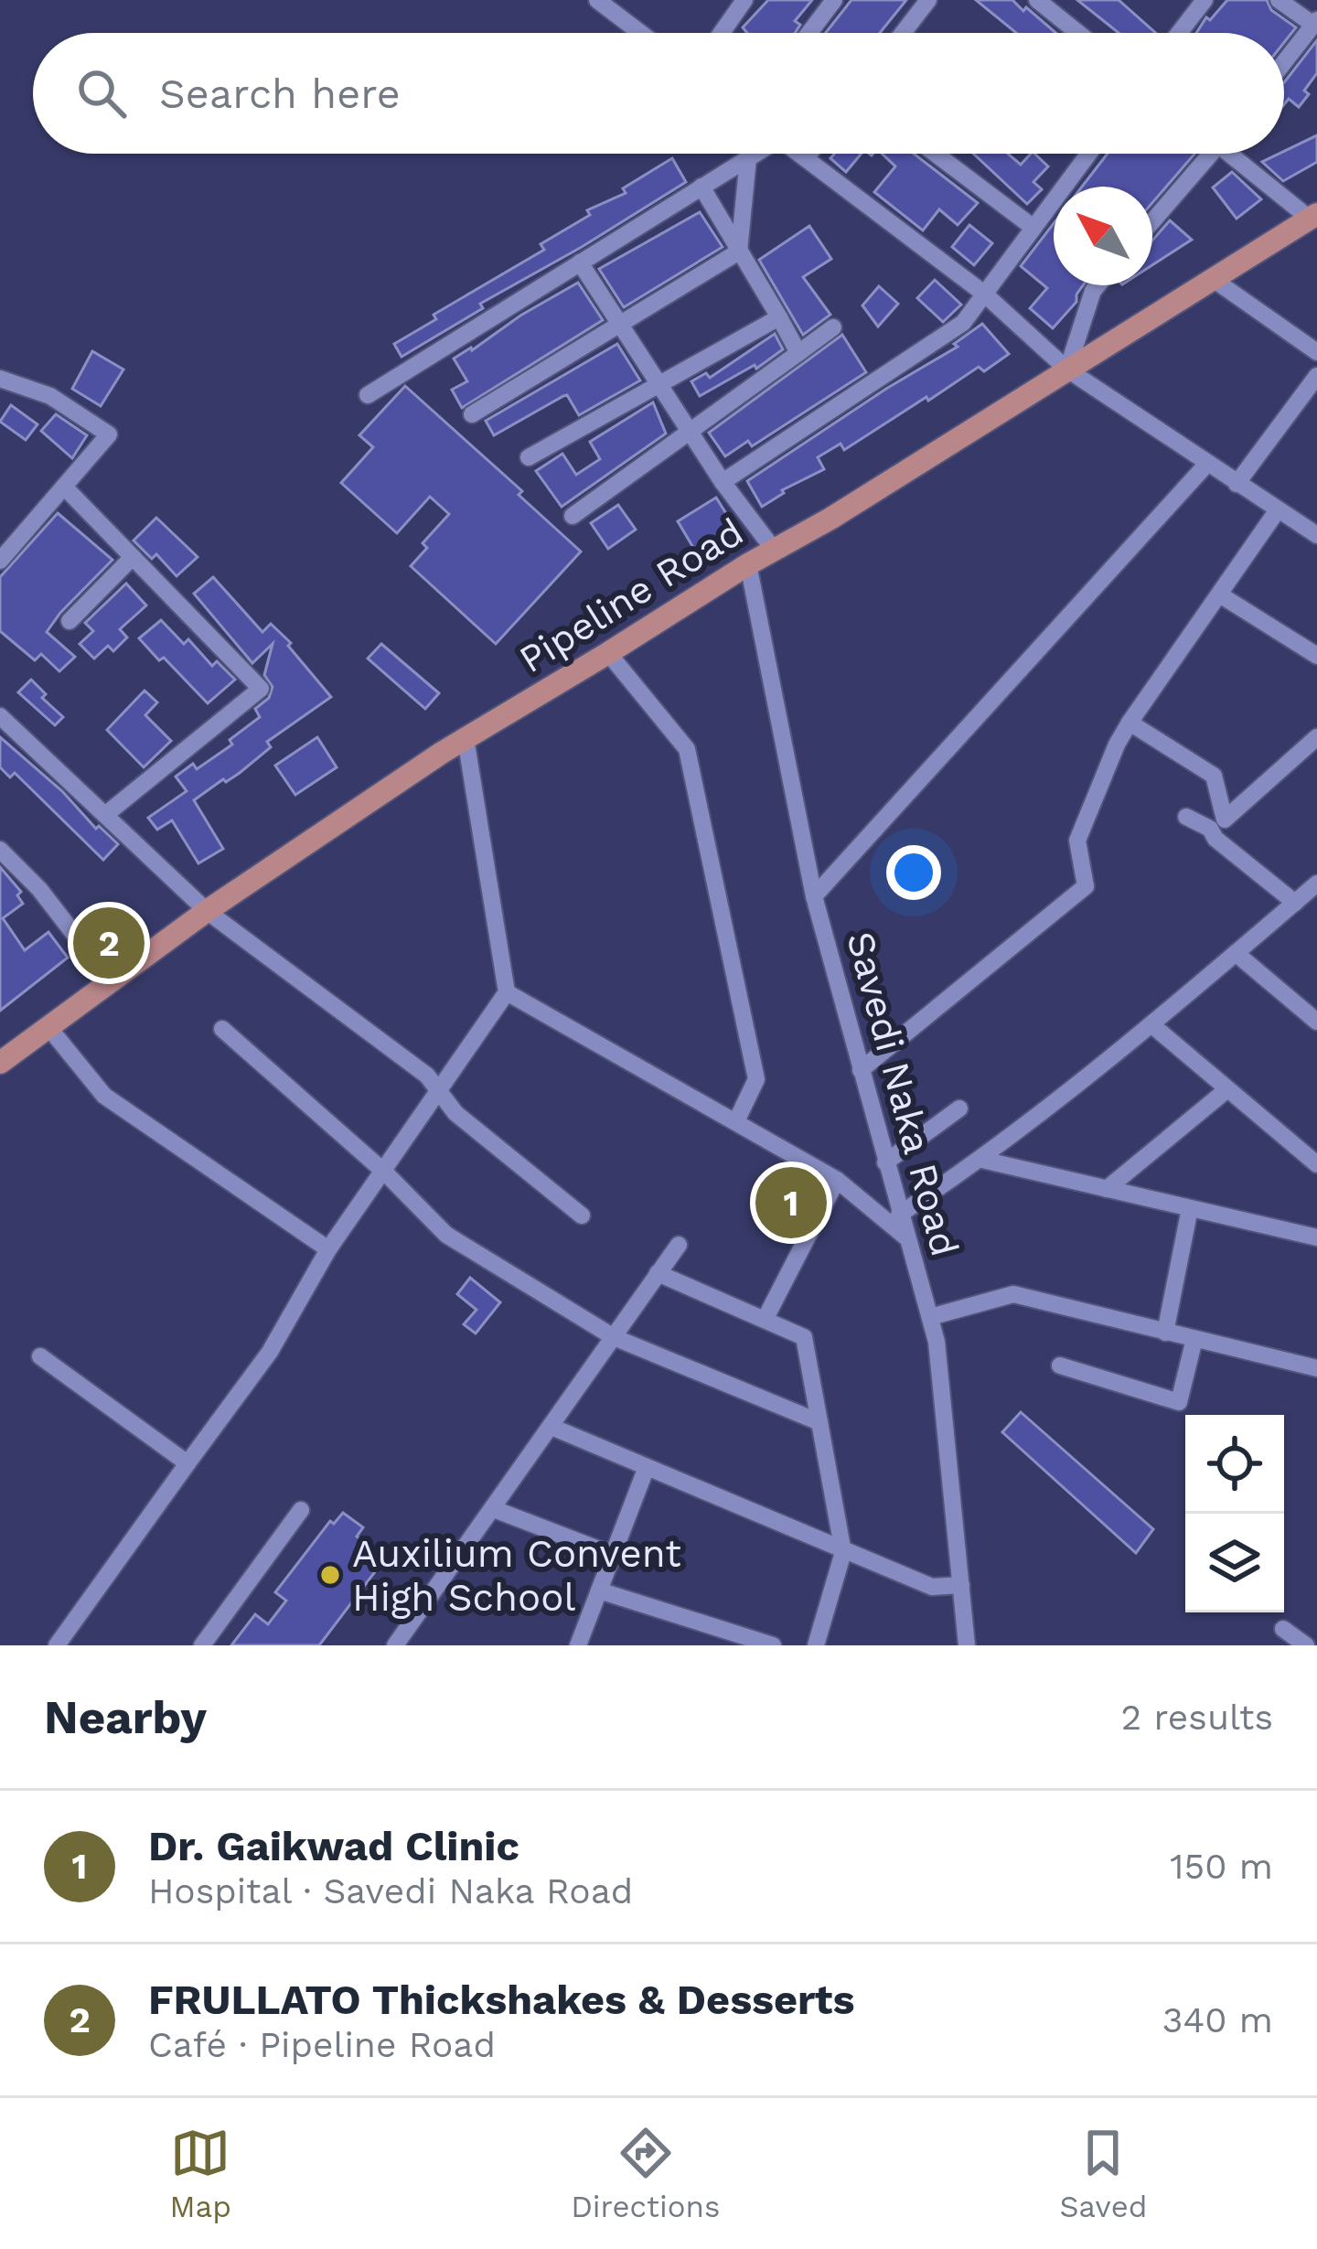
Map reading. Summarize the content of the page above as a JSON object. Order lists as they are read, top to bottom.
{
  "streets": {
    "main road": ["Pipeline Road"],
    "street": ["Savedi Naka Road"]
  },
  "crossings": [
    ["Pipeline Road", "Savedi Naka Road"]
  ],
  "places": ["Auxilium Convent High School"],
  "north": "top left",
  "page": {
    "search": "Search here",
    "pins": ["2", "1"],
    "heading": ["Nearby", "2 results"],
    "list": [
      {
        "mark": "1",
        "name": "Dr. Gaikwad Clinic",
        "note": "Hospital · Savedi Naka Road",
        "value": "150 m"
      },
      {
        "mark": "2",
        "name": "FRULLATO Thickshakes & Desserts",
        "note": "Café · Pipeline Road",
        "value": "340 m"
      }
    ],
    "nav": ["Map", "Directions", "Saved"]
  }
}
